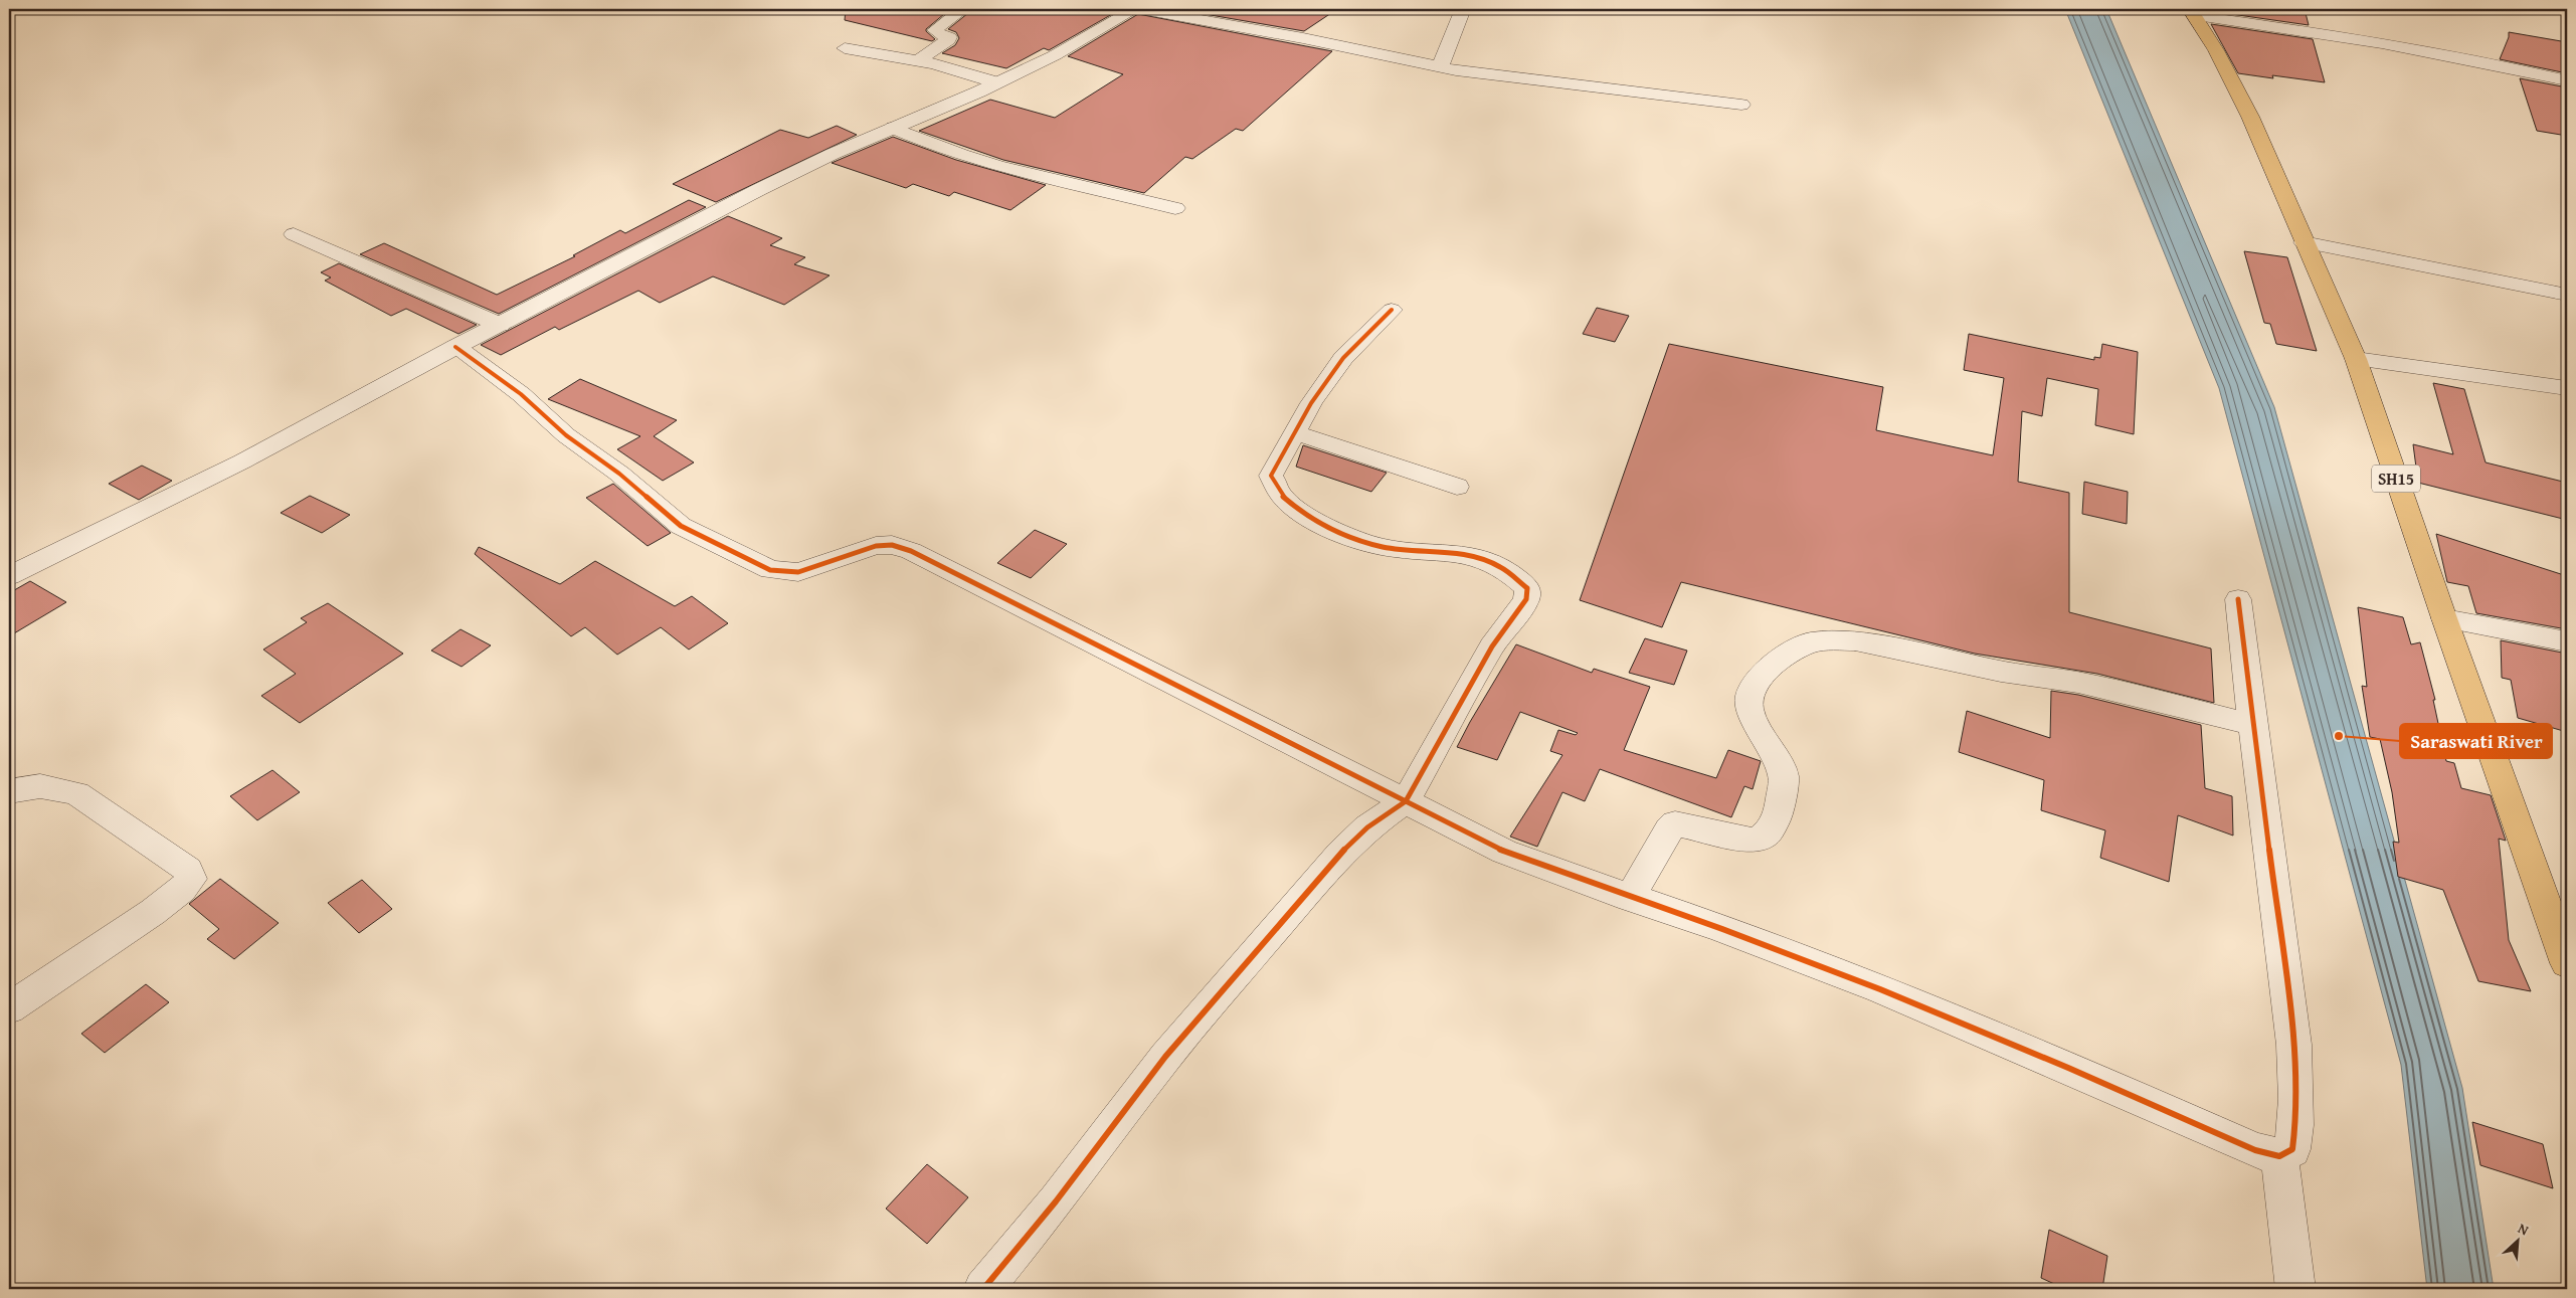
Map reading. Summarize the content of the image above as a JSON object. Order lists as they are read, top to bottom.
{
  "streets": {
    "main road": ["SH15"]
  },
  "places": ["Saraswati River"],
  "north": "top right"
}
